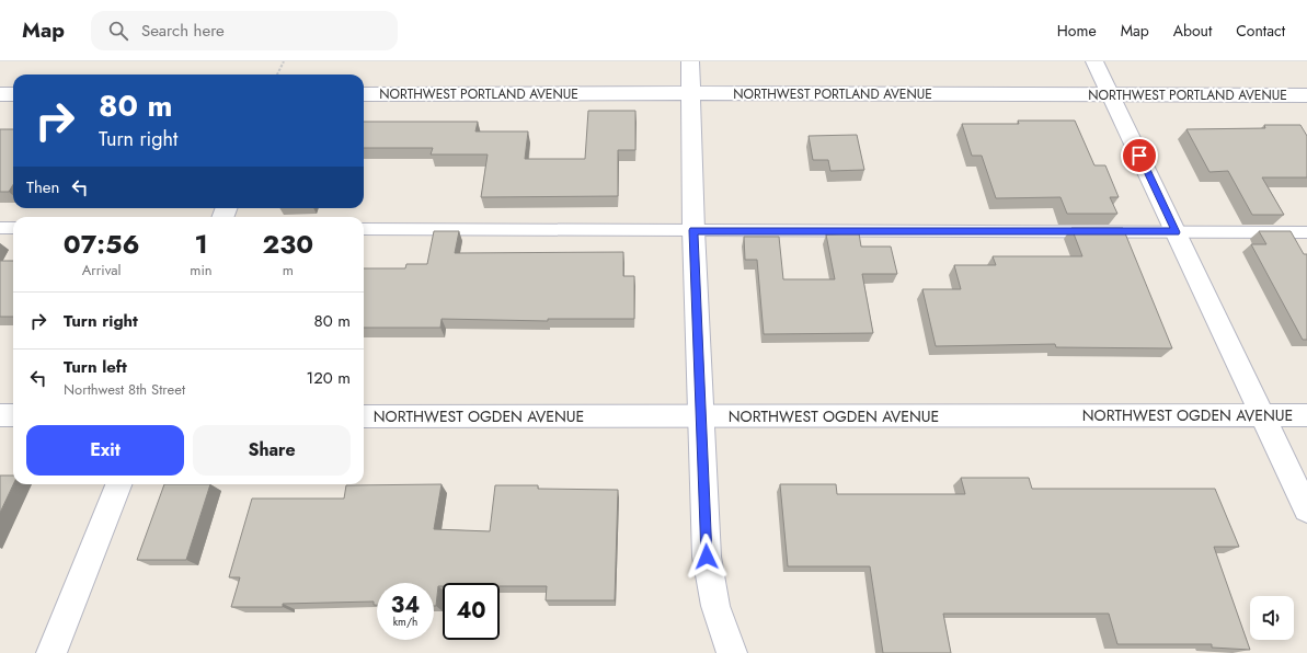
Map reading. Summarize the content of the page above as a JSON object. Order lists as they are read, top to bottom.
{
  "streets": {
    "street": ["NORTHWEST PORTLAND AVENUE", "NORTHWEST OGDEN AVENUE"]
  },
  "page": {
    "header": "Map",
    "search": "Search here",
    "nav": [
      "Home",
      "Map",
      "About",
      "Contact"
    ],
    "turn": ["80 m", "Turn right"],
    "then": "Then",
    "eta": [
      "07:56",
      "Arrival",
      "1",
      "min",
      "230",
      "m"
    ],
    "list": [
      {
        "name": "Turn right",
        "value": "80 m"
      },
      {
        "name": "Turn left",
        "note": "Northwest 8th Street",
        "value": "120 m"
      }
    ],
    "buttons": ["Exit", "Share"],
    "speed": "34 km/h",
    "limit": "40"
  }
}
